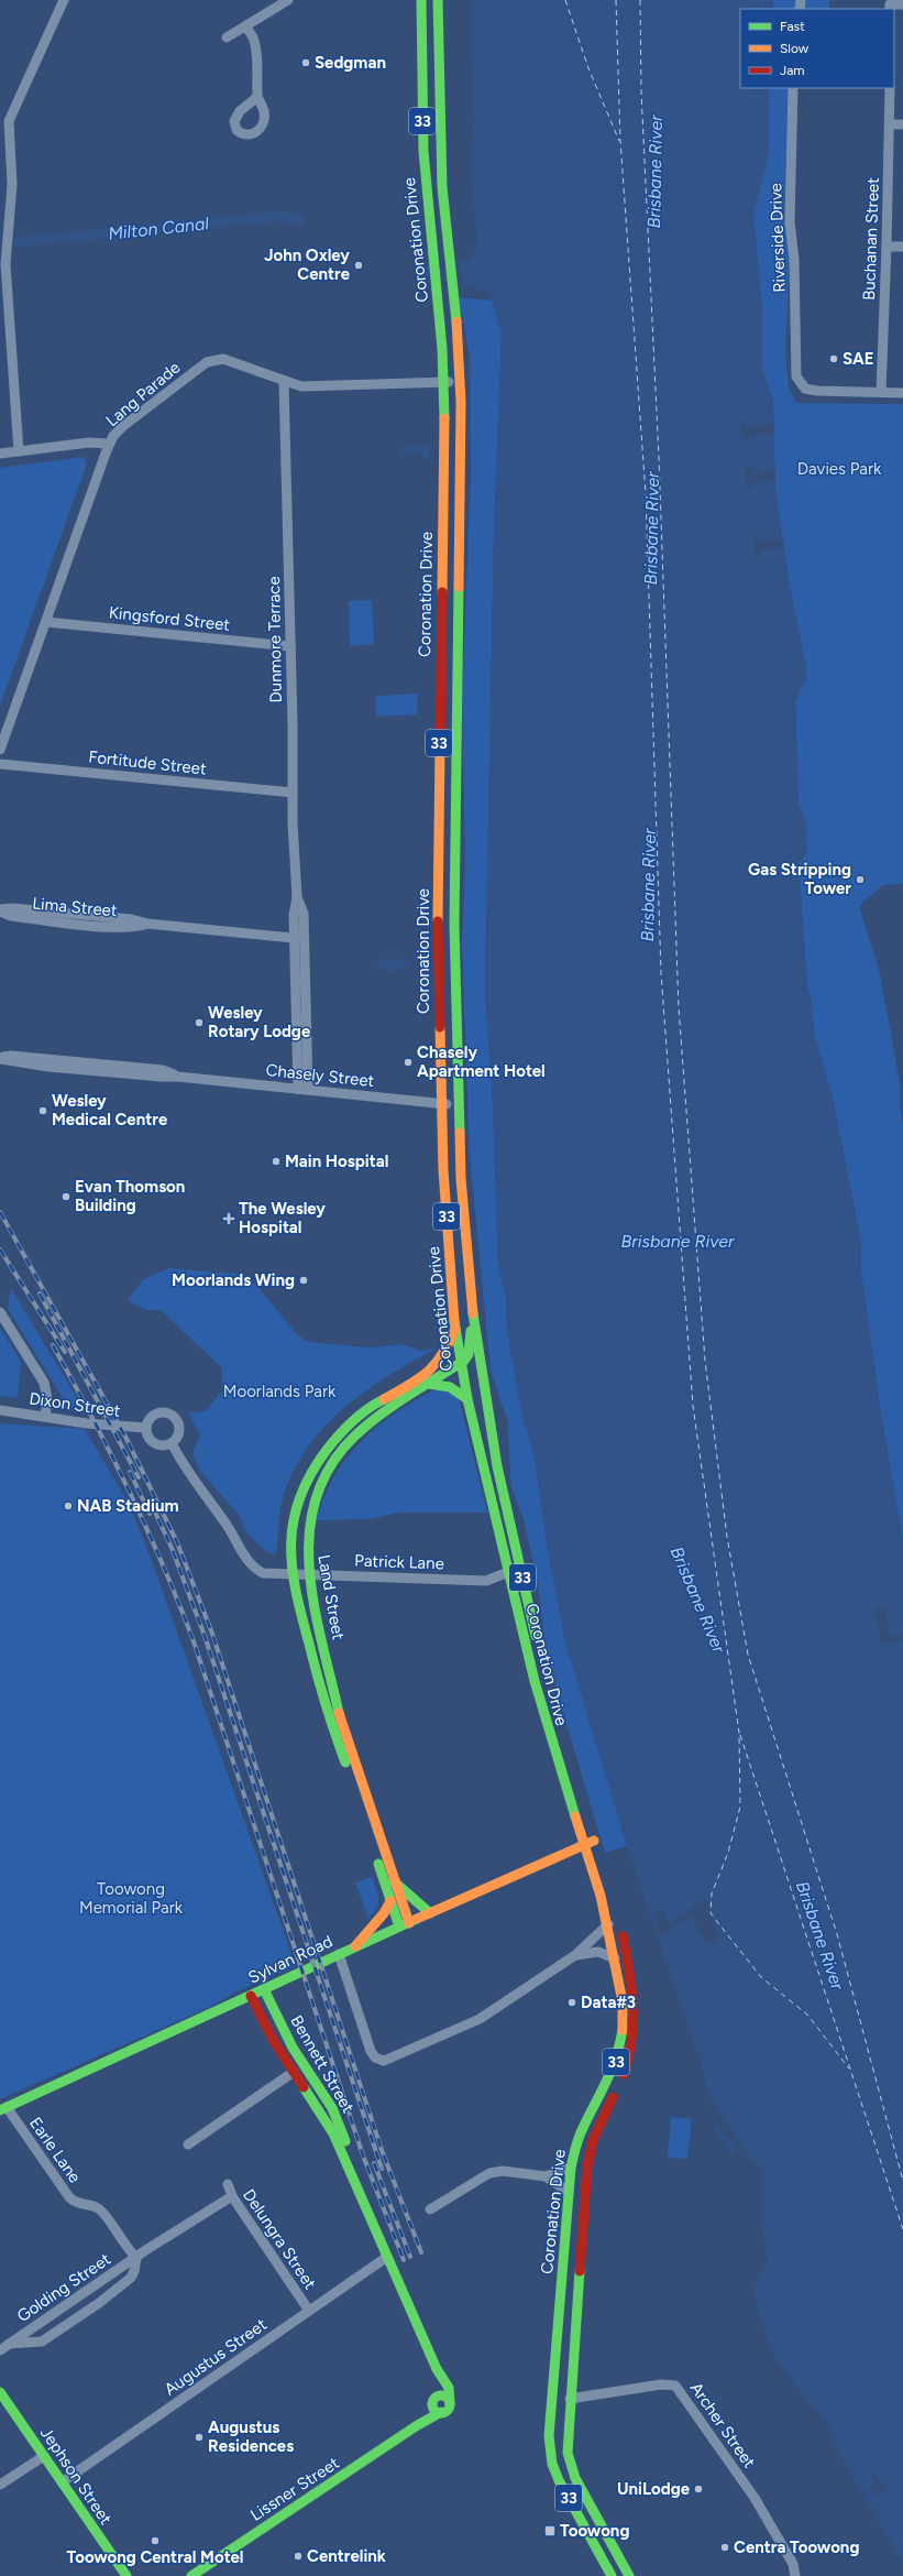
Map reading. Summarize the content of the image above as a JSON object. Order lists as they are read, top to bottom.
{
  "streets": {
    "main road": [
      "33",
      "Coronation Drive",
      "Land Street",
      "Sylvan Road",
      "Bennett Street",
      "Jephson Street",
      "Lissner Street"
    ],
    "street": [
      "Riverside Drive",
      "Buchanan Street",
      "Lang Parade",
      "Kingsford Street",
      "Dunmore Terrace",
      "Fortitude Street",
      "Lima Street",
      "Chasely Street",
      "Dixon Street",
      "Patrick Lane",
      "Earle Lane",
      "Delungra Street",
      "Golding Street",
      "Augustus Street",
      "Archer Street"
    ]
  },
  "crossings": [
    ["33", "Coronation Drive"],
    ["33", "Archer Street"],
    ["Riverside Drive", "Buchanan Street"],
    ["Coronation Drive", "Lang Parade"],
    ["Coronation Drive", "Chasely Street"],
    ["Coronation Drive", "Patrick Lane"],
    ["Coronation Drive", "Land Street"],
    ["Coronation Drive", "Sylvan Road"],
    ["Coronation Drive", "Archer Street"],
    ["Lang Parade", "Kingsford Street"],
    ["Lang Parade", "Dunmore Terrace"],
    ["Kingsford Street", "Dunmore Terrace"],
    ["Dunmore Terrace", "Fortitude Street"],
    ["Dunmore Terrace", "Lima Street"],
    ["Dunmore Terrace", "Chasely Street"],
    ["Dixon Street", "Patrick Lane"],
    ["Patrick Lane", "Land Street"],
    ["Land Street", "Sylvan Road"],
    ["Sylvan Road", "Bennett Street"],
    ["Sylvan Road", "Earle Lane"],
    ["Bennett Street", "Augustus Street"],
    ["Bennett Street", "Lissner Street"],
    ["Earle Lane", "Golding Street"],
    ["Delungra Street", "Golding Street"],
    ["Delungra Street", "Augustus Street"],
    ["Augustus Street", "Jephson Street"]
  ],
  "water": ["Brisbane River", "Milton Canal"],
  "parks": ["Davies Park", "Moorlands Park", "Toowong Memorial Park"],
  "places": {
    "other": [
      "Sedgman",
      "John Oxley Centre",
      "SAE",
      "Gas Stripping Tower",
      "Wesley Rotary Lodge",
      "Chasely Apartment Hotel",
      "Wesley Medical Centre",
      "Main Hospital",
      "Evan Thomson Building",
      "Moorlands Wing",
      "NAB Stadium",
      "Data#3",
      "Augustus Residences",
      "UniLodge",
      "Toowong Central Motel",
      "Centra Toowong",
      "Centrelink"
    ],
    "health": ["The Wesley Hospital"],
    "transit": ["Toowong"]
  },
  "legend": ["Fast", "Slow", "Jam"]
}
